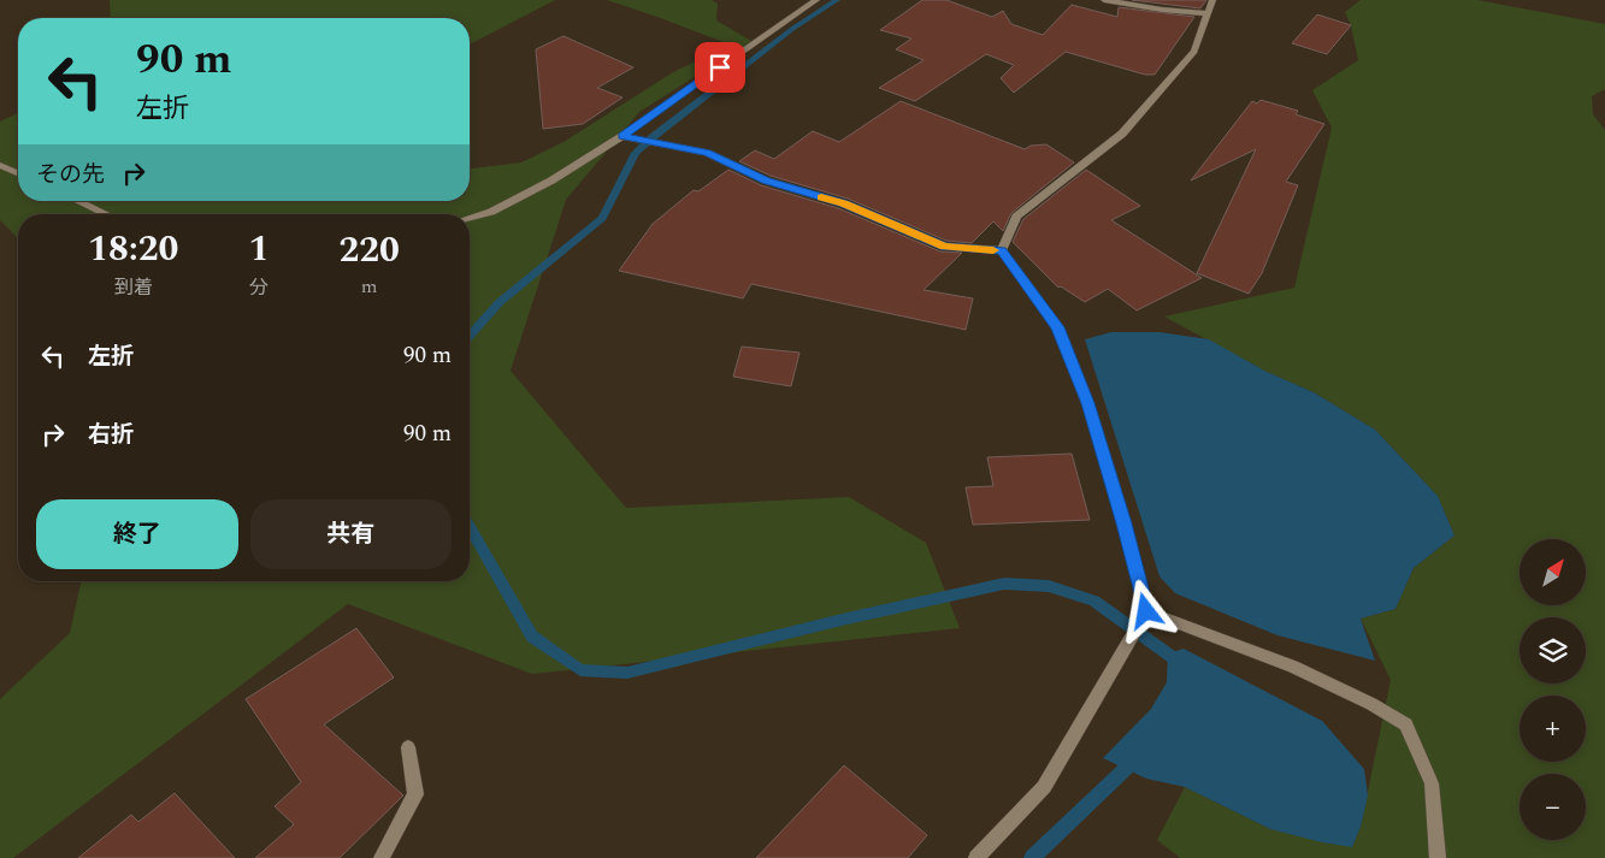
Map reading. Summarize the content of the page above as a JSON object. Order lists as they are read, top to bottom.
{
  "north": "top right",
  "page": {
    "turn": ["90 m", "左折"],
    "then": "その先",
    "eta": [
      "18:20",
      "到着",
      "1",
      "分",
      "220",
      "m"
    ],
    "list": [
      {
        "name": "左折",
        "value": "90 m"
      },
      {
        "name": "右折",
        "value": "90 m"
      }
    ],
    "buttons": ["終了", "共有"],
    "map_buttons": ["+", "−"]
  }
}
